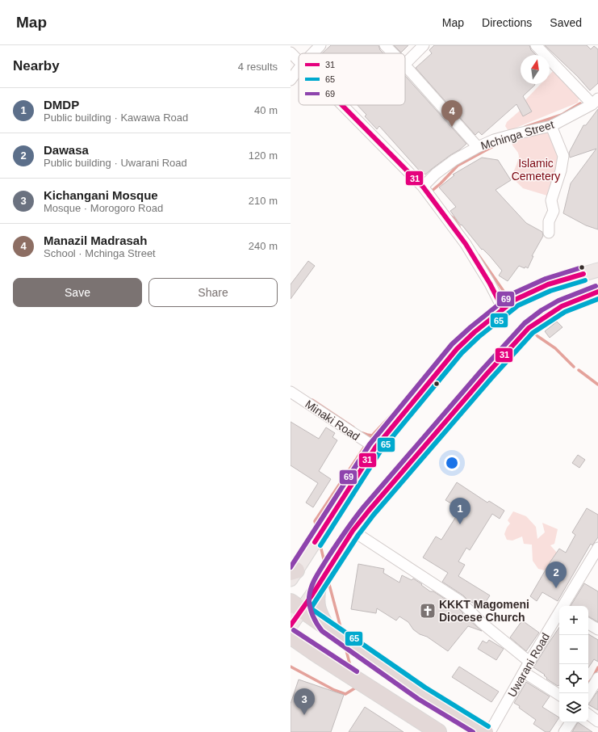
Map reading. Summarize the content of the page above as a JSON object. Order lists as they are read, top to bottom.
{
  "streets": {
    "street": ["Mchinga Street", "Minaki Road", "Uwarani Road"]
  },
  "parks": ["Islamic Cemetery"],
  "places": {
    "church": ["KKKT Magomeni Diocese Church"]
  },
  "lines": ["transit line 31", "transit line 69", "transit line 65"],
  "legend": ["31", "65", "69"],
  "north": "top",
  "page": {
    "header": "Map",
    "nav": ["Map", "Directions", "Saved"],
    "heading": ["Nearby", "4 results"],
    "list": [
      {
        "mark": "1",
        "name": "DMDP",
        "note": "Public building · Kawawa Road",
        "value": "40 m"
      },
      {
        "mark": "2",
        "name": "Dawasa",
        "note": "Public building · Uwarani Road",
        "value": "120 m"
      },
      {
        "mark": "3",
        "name": "Kichangani Mosque",
        "note": "Mosque · Morogoro Road",
        "value": "210 m"
      },
      {
        "mark": "4",
        "name": "Manazil Madrasah",
        "note": "School · Mchinga Street",
        "value": "240 m"
      }
    ],
    "pins": [
      "4",
      "1",
      "2",
      "3"
    ],
    "buttons": ["Save", "Share"],
    "map_buttons": ["+", "−"]
  }
}
